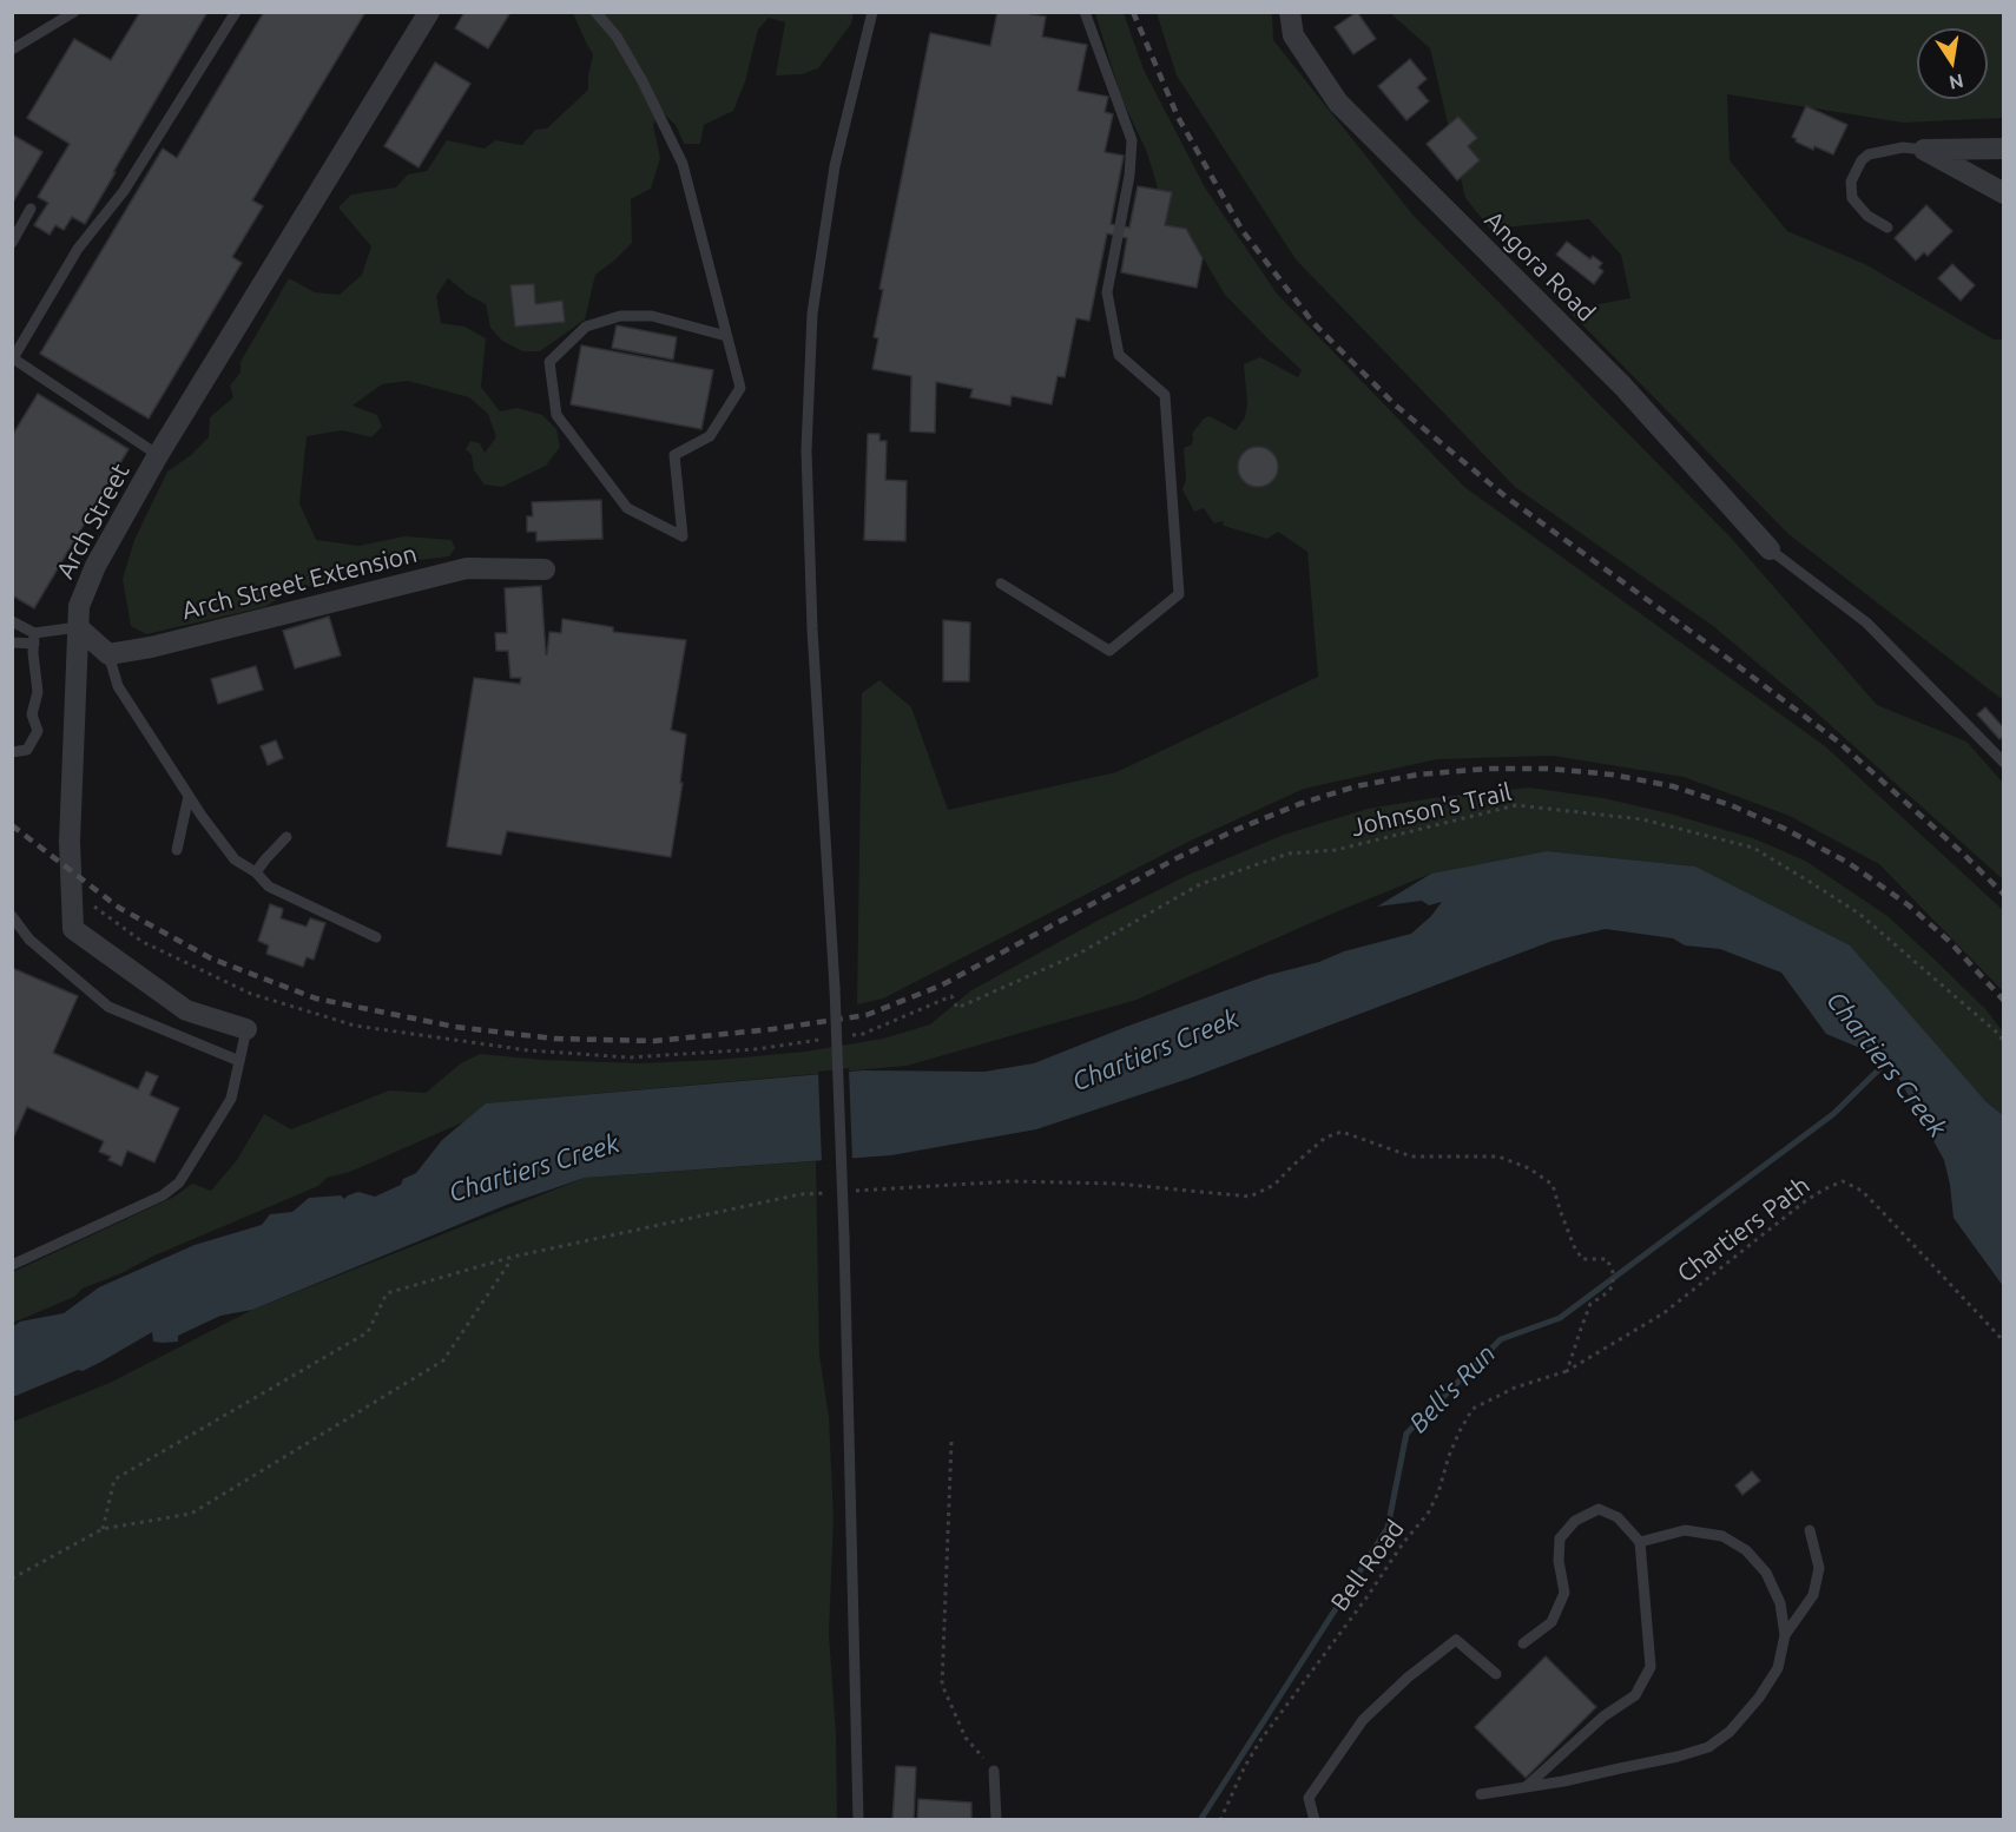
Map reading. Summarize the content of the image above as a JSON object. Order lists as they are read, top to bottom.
{
  "streets": {
    "street": ["Angora Road", "Arch Street", "Arch Street Extension"],
    "path": ["Johnson's Trail", "Chartiers Path", "Bell Road"]
  },
  "crossings": [
    ["Chartiers Path", "Bell Road"]
  ],
  "water": ["Chartiers Creek", "Bell's Run"],
  "north": "bottom"
}
